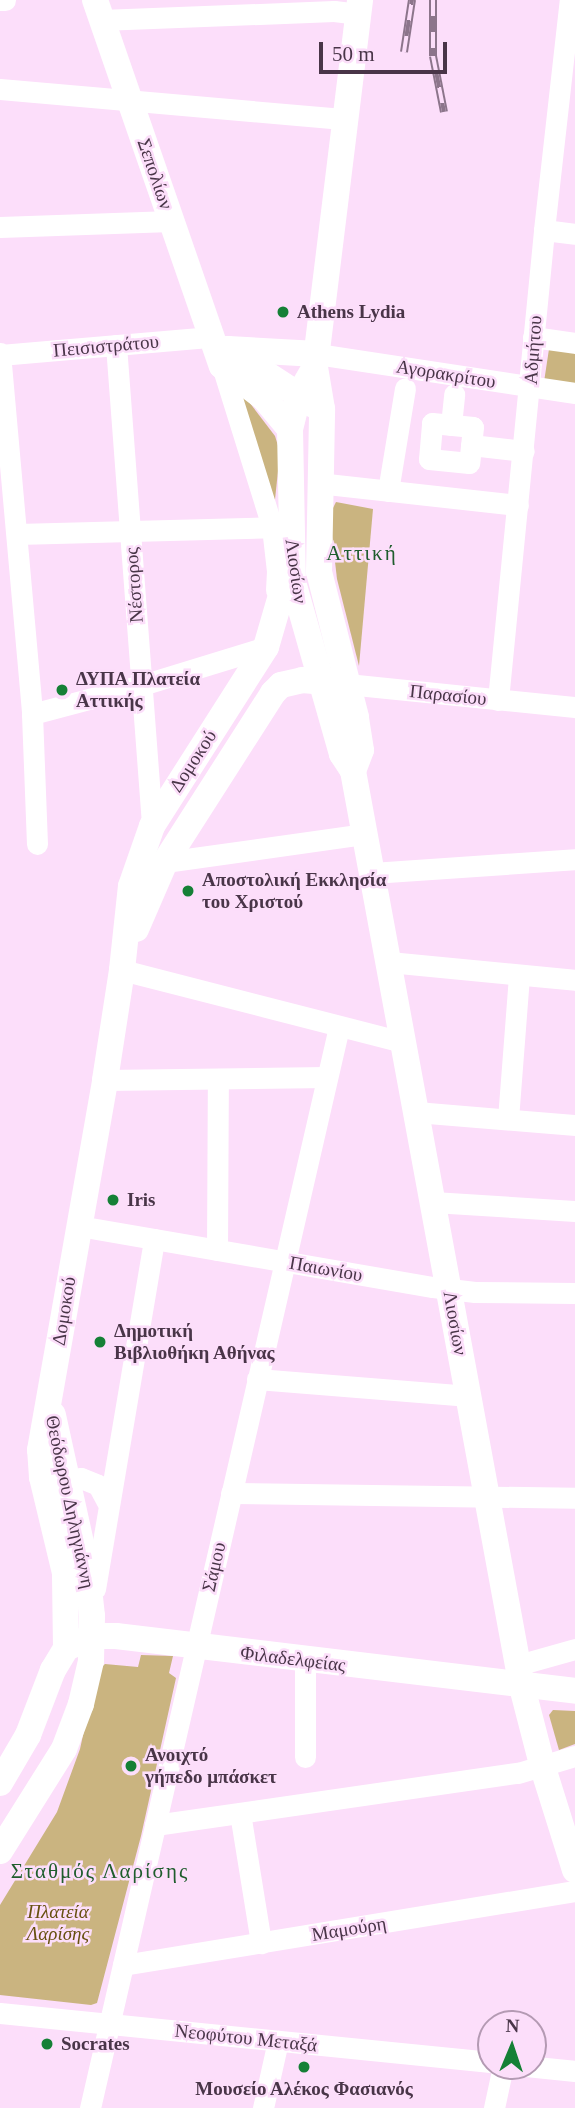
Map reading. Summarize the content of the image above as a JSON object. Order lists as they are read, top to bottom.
{
  "streets": {
    "main road": [
      "Σεπολίων",
      "Πεισιστράτου",
      "Λιοσίων",
      "Δομοκού",
      "Θεόδωρου Δηληγιάννη",
      "Φιλαδελφείας"
    ],
    "street": [
      "Αδμήτου",
      "Αγορακρίτου",
      "Νέστορος",
      "Παρασίου",
      "Παιωνίου",
      "Σάμου",
      "Μαμούρη",
      "Νεοφύτου Μεταξά"
    ]
  },
  "crossings": [
    ["Σεπολίων", "Πεισιστράτου"],
    ["Σεπολίων", "Λιοσίων"],
    ["Σεπολίων", "Δομοκού"],
    ["Πεισιστράτου", "Αγορακρίτου"],
    ["Πεισιστράτου", "Λιοσίων"],
    ["Πεισιστράτου", "Νέστορος"],
    ["Αδμήτου", "Αγορακρίτου"],
    ["Αδμήτου", "Παρασίου"],
    ["Αγορακρίτου", "Λιοσίων"],
    ["Λιοσίων", "Παρασίου"],
    ["Λιοσίων", "Δομοκού"],
    ["Λιοσίων", "Παιωνίου"],
    ["Λιοσίων", "Φιλαδελφείας"],
    ["Νέστορος", "Δομοκού"],
    ["Παρασίου", "Δομοκού"],
    ["Δομοκού", "Παιωνίου"],
    ["Δομοκού", "Θεόδωρου Δηληγιάννη"],
    ["Παιωνίου", "Σάμου"],
    ["Θεόδωρου Δηληγιάννη", "Φιλαδελφείας"],
    ["Σάμου", "Φιλαδελφείας"],
    ["Σάμου", "Μαμούρη"],
    ["Σάμου", "Νεοφύτου Μεταξά"]
  ],
  "districts": ["Αττική", "Σταθμός Λαρίσης"],
  "parks": ["Πλατεία Λαρίσης"],
  "places": [
    "Athens Lydia",
    "ΔΥΠΑ Πλατεία Αττικής",
    "Αποστολική Εκκλησία του Χριστού",
    "Iris",
    "Δημοτική Βιβλιοθήκη Αθήνας",
    "Ανοιχτό γήπεδο μπάσκετ",
    "Socrates",
    "Μουσείο Αλέκος Φασιανός"
  ],
  "scale_bar": "50 m",
  "north": "top"
}
